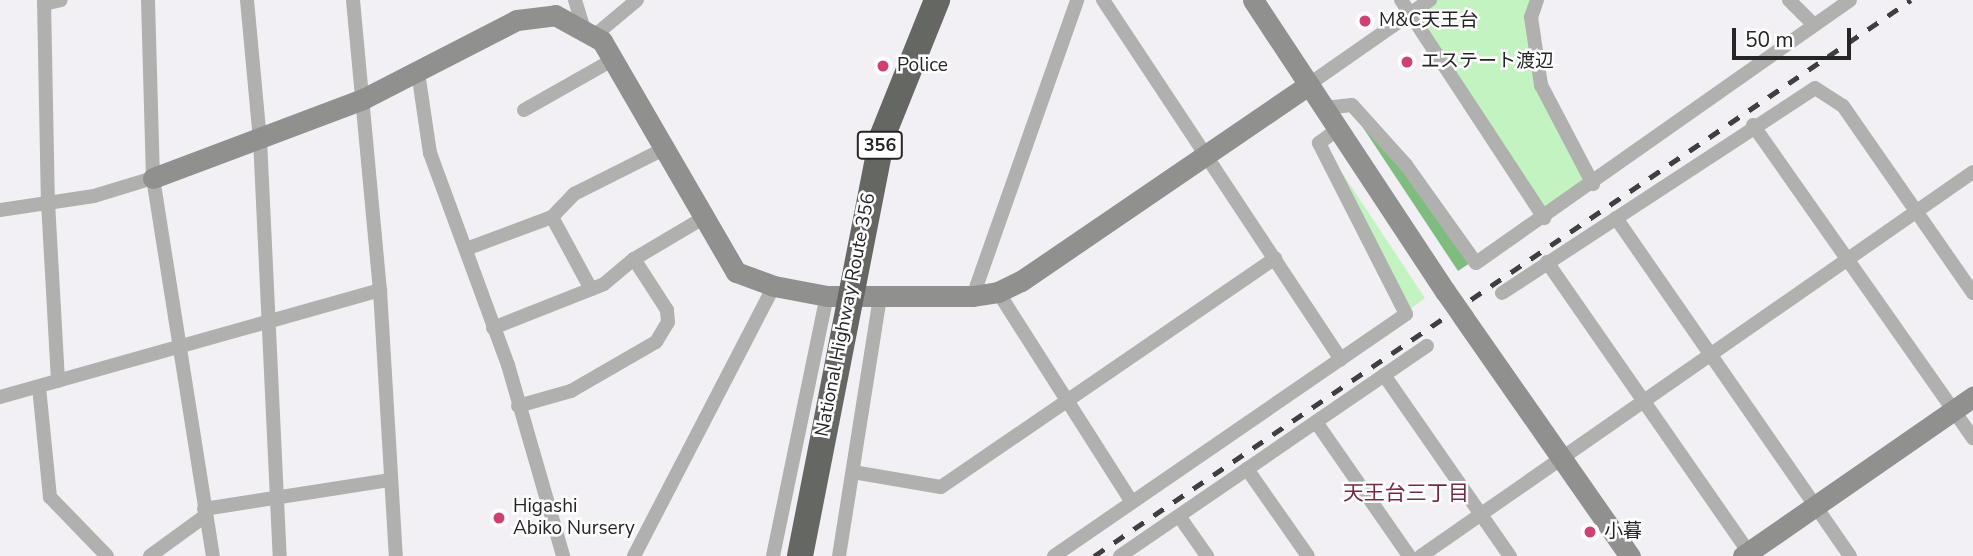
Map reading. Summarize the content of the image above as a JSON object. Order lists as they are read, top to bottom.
{
  "streets": {
    "highway": ["356", "National Highway Route 356"]
  },
  "districts": ["天王台三丁目"],
  "places": [
    "M&C天王台",
    "エステート渡辺",
    "Police",
    "Higashi Abiko Nursery",
    "小暮"
  ],
  "scale_bar": "50 m"
}
